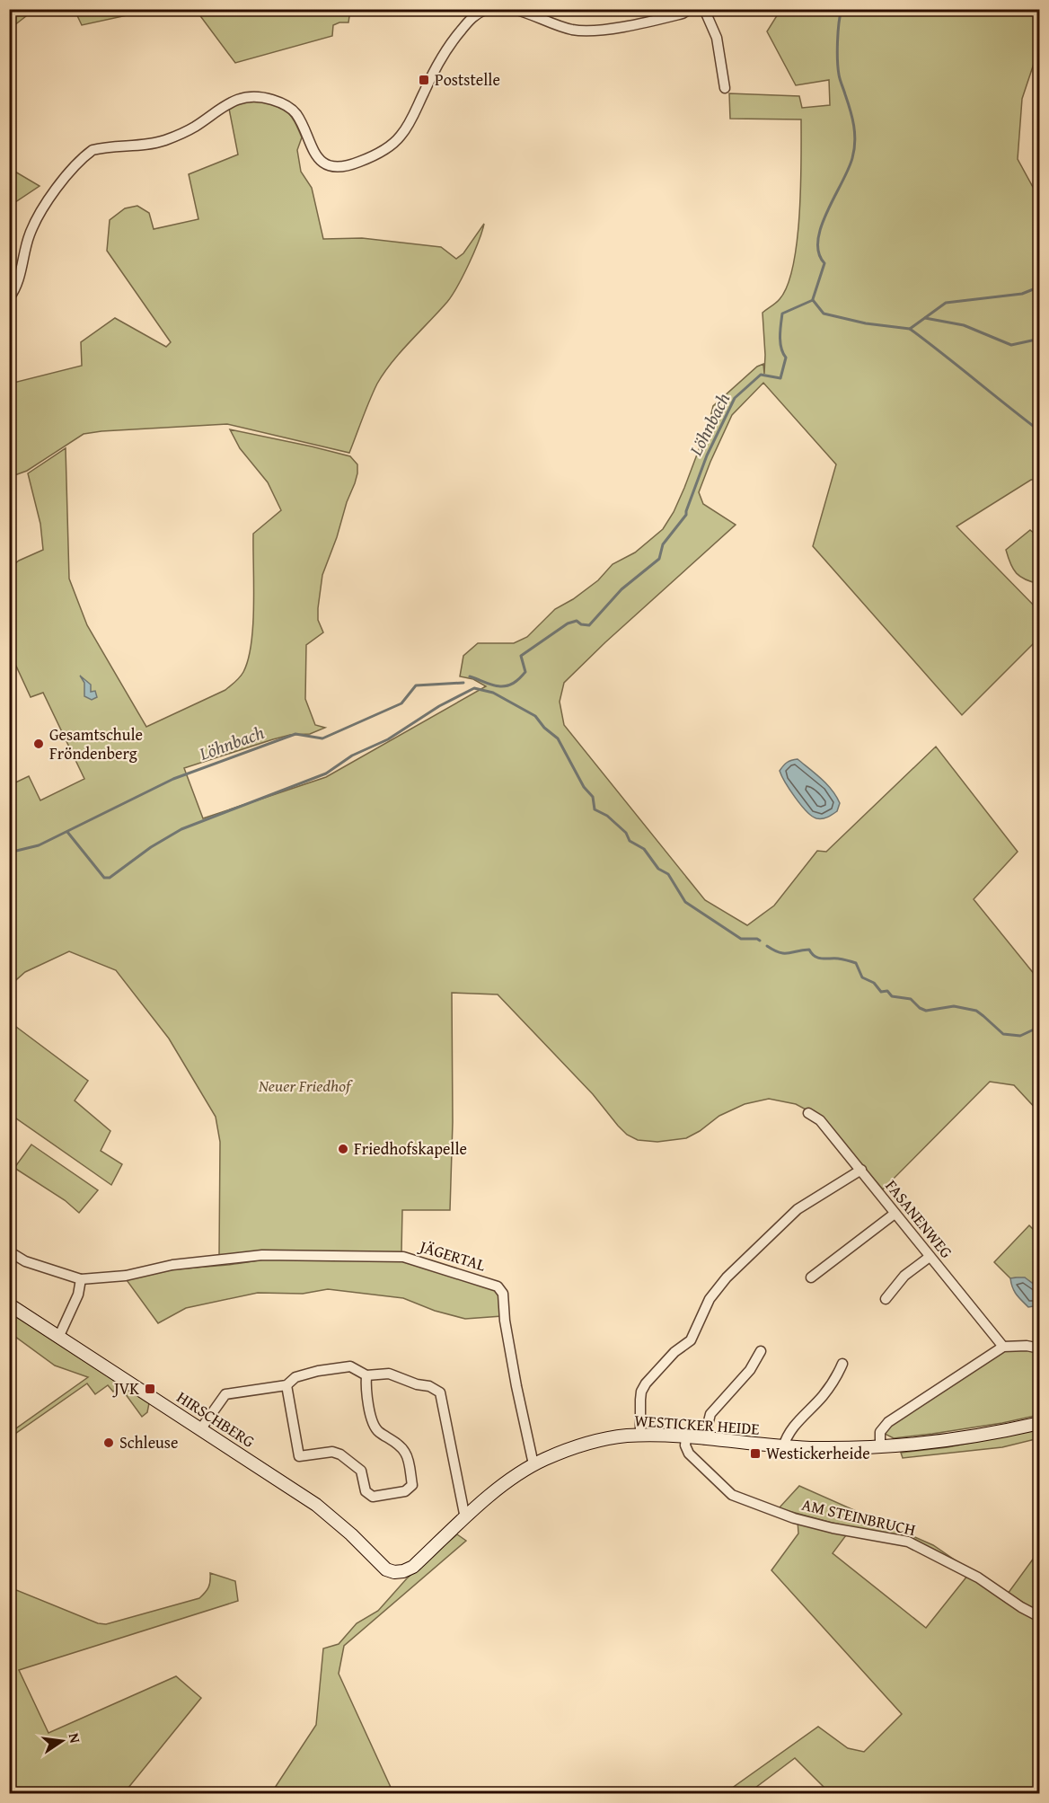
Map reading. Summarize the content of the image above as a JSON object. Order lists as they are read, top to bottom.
{
  "streets": {
    "street": [
      "FASANENWEG",
      "JÄGERTAL",
      "HIRSCHBERG",
      "WESTICKER HEIDE",
      "AM STEINBRUCH"
    ]
  },
  "crossings": [
    ["JÄGERTAL", "WESTICKER HEIDE"],
    ["HIRSCHBERG", "WESTICKER HEIDE"],
    ["WESTICKER HEIDE", "AM STEINBRUCH"]
  ],
  "water": ["Löhnbach"],
  "parks": ["Neuer Friedhof"],
  "places": {
    "transit": ["Poststelle", "JVK", "Westickerheide"],
    "other": ["Gesamtschule Fröndenberg", "Friedhofskapelle", "Schleuse"]
  },
  "north": "right"
}
